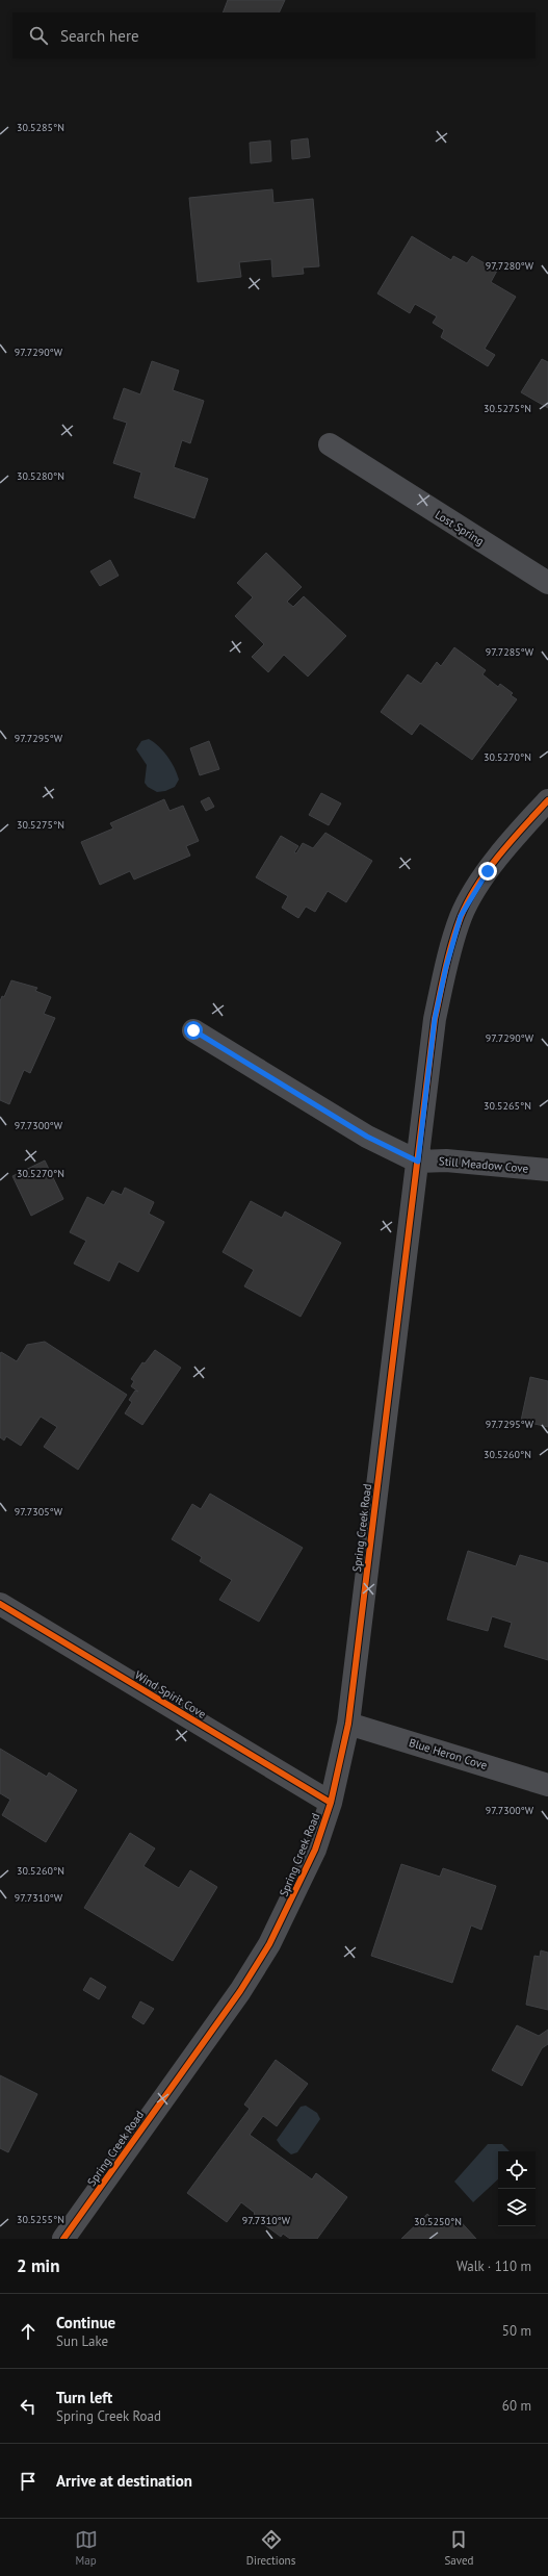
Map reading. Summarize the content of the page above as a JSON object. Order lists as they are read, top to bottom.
{
  "streets": {
    "street": [
      "Lost Spring",
      "Still Meadow Cove",
      "Spring Creek Road",
      "Wind Spirit Cove",
      "Blue Heron Cove"
    ]
  },
  "crossings": [
    ["Still Meadow Cove", "Spring Creek Road"],
    ["Spring Creek Road", "Wind Spirit Cove"],
    ["Spring Creek Road", "Blue Heron Cove"]
  ],
  "page": {
    "search": "Search here",
    "heading": ["2 min", "Walk · 110 m"],
    "list": [
      ["Continue", "Sun Lake", "50 m"],
      ["Turn left", "Spring Creek Road", "60 m"],
      "Arrive at destination"
    ],
    "nav": ["Map", "Directions", "Saved"]
  },
  "coordinates": [
    "30.5285°N",
    "97.7280°W",
    "97.7290°W",
    "30.5275°N",
    "30.5280°N",
    "97.7285°W",
    "97.7295°W",
    "30.5270°N",
    "30.5265°N",
    "97.7300°W",
    "30.5260°N",
    "97.7305°W",
    "97.7310°W",
    "30.5255°N",
    "30.5250°N"
  ]
}
